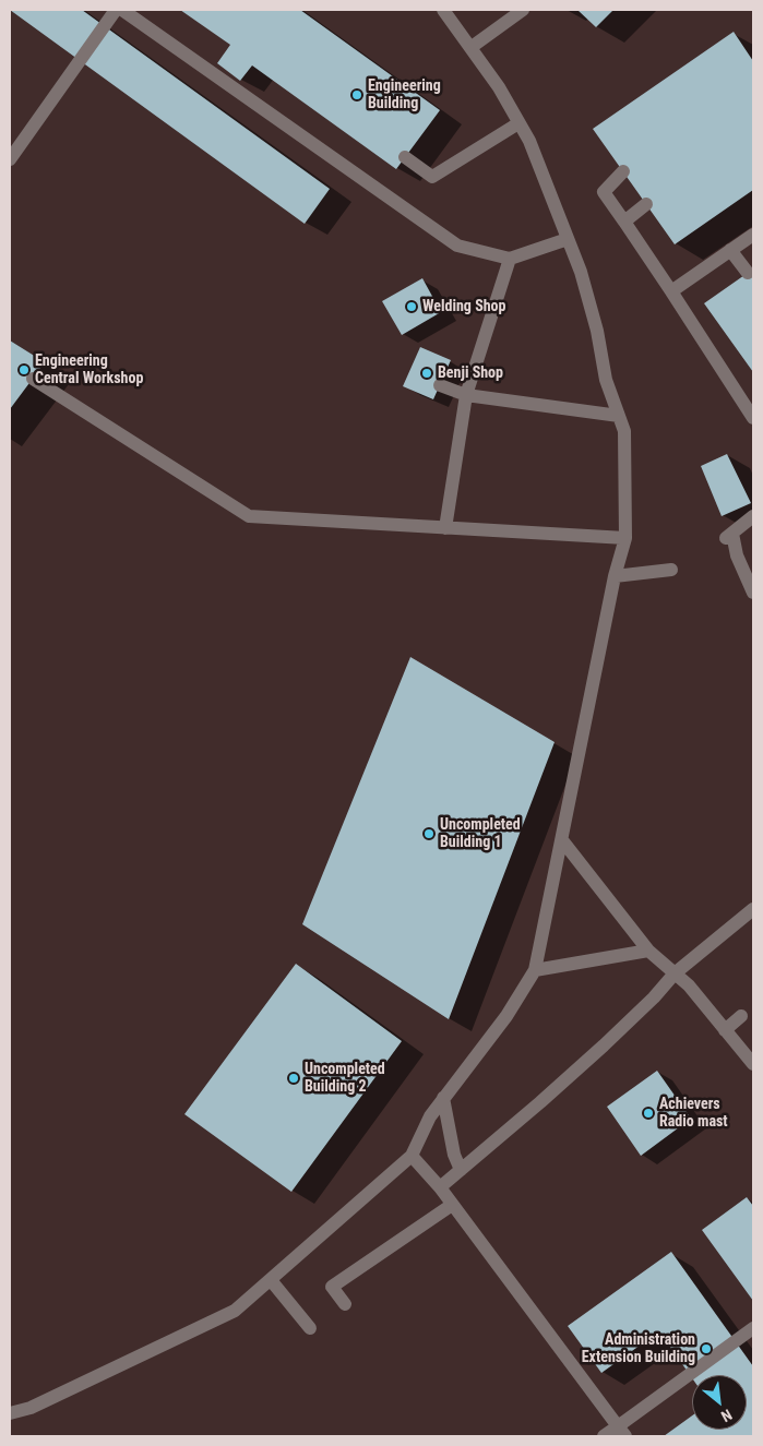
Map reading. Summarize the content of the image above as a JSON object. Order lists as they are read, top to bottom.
{
  "places": [
    "Engineering Building",
    "Welding Shop",
    "Engineering Central Workshop",
    "Benji Shop",
    "Uncompleted Building 1",
    "Uncompleted Building 2",
    "Achievers Radio mast",
    "Administration Extension Building"
  ],
  "north": "bottom right"
}
